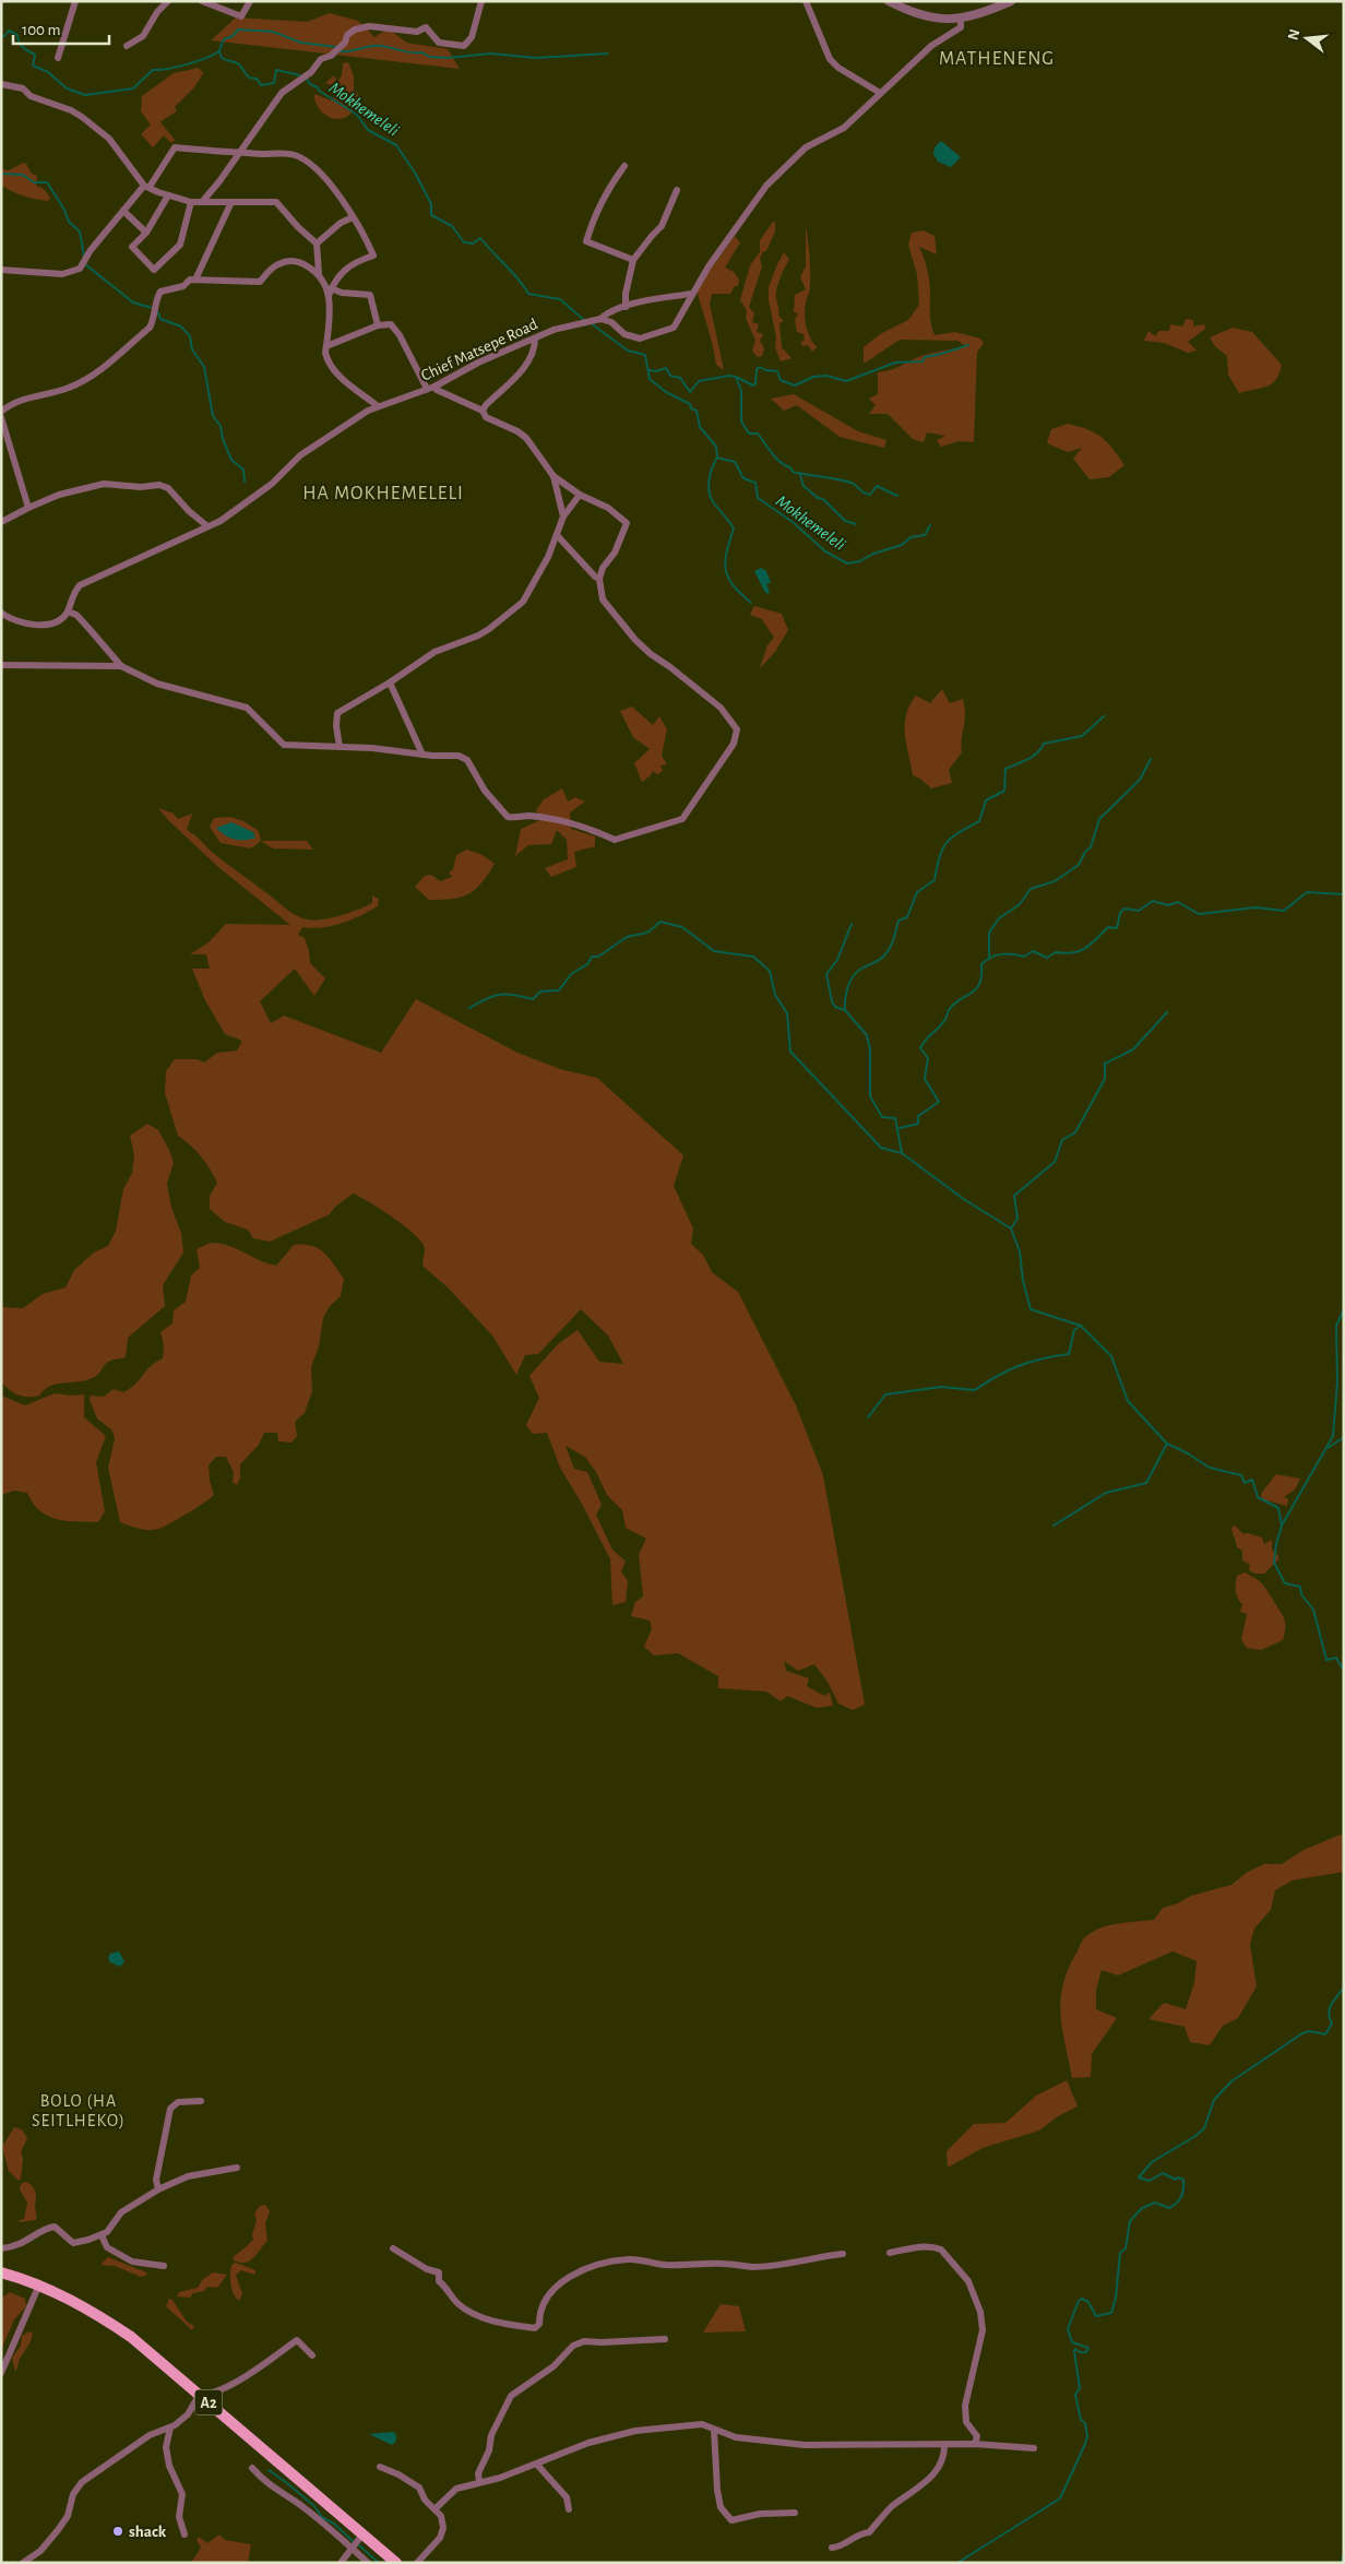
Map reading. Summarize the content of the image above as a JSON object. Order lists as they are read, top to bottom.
{
  "streets": {
    "main road": ["A2"],
    "street": ["Chief Matsepe Road"]
  },
  "districts": ["MATHENENG", "HA MOKHEMELELI", "BOLO (HA SEITLHEKO)"],
  "water": ["Mokhemeleli"],
  "places": ["shack"],
  "scale_bar": "100 m",
  "north": "left"
}
